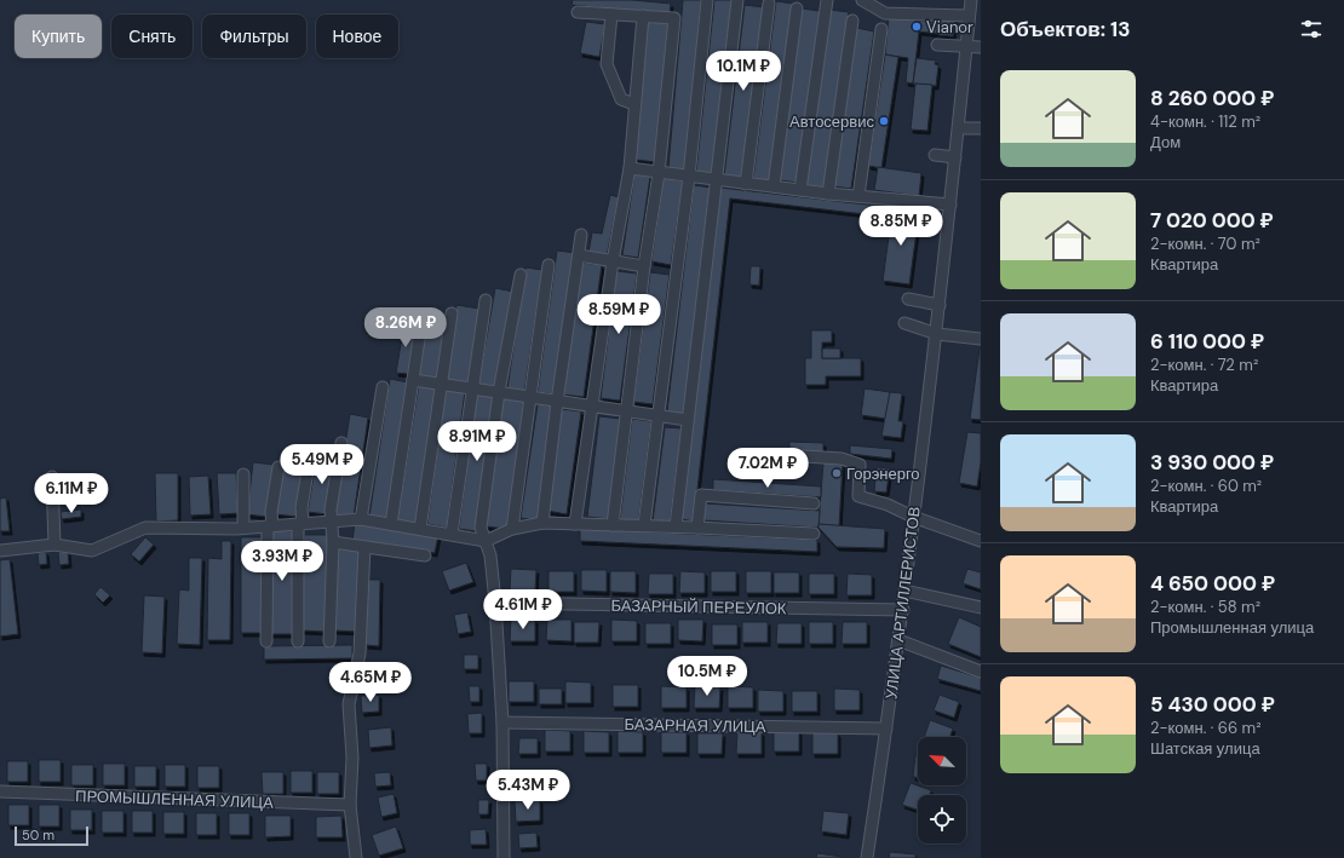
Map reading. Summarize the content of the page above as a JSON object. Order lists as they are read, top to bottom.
{
  "streets": {
    "street": [
      "УЛИЦА АРТИЛЛЕРИСТОВ",
      "БАЗАРНЫЙ ПЕРЕУЛОК",
      "БАЗАРНАЯ УЛИЦА",
      "ПРОМЫШЛЕННАЯ УЛИЦА"
    ]
  },
  "crossings": [
    ["УЛИЦА АРТИЛЛЕРИСТОВ", "БАЗАРНЫЙ ПЕРЕУЛОК"],
    ["УЛИЦА АРТИЛЛЕРИСТОВ", "БАЗАРНАЯ УЛИЦА"]
  ],
  "places": ["Vianor", "Автосервис", "Горэнерго"],
  "scale_bar": "50 m",
  "north": "top left",
  "page": {
    "heading": "Объектов: 13",
    "chip": [
      "Купить",
      "Снять",
      "Фильтры",
      "Новое"
    ],
    "price": [
      "10.1M ₽",
      "8.85M ₽",
      "8.59M ₽",
      "8.26M ₽",
      "8.91M ₽",
      "5.49M ₽",
      "7.02M ₽",
      "6.11M ₽",
      "3.93M ₽",
      "4.61M ₽",
      "10.5M ₽",
      "4.65M ₽",
      "5.43M ₽"
    ],
    "list": [
      {
        "name": "8 260 000 ₽",
        "note": "4-комн. · 112 m² · Дом"
      },
      {
        "name": "7 020 000 ₽",
        "note": "2-комн. · 70 m² · Квартира"
      },
      {
        "name": "6 110 000 ₽",
        "note": "2-комн. · 72 m² · Квартира"
      },
      {
        "name": "3 930 000 ₽",
        "note": "2-комн. · 60 m² · Квартира"
      },
      {
        "name": "4 650 000 ₽",
        "note": "2-комн. · 58 m² · Промышленная улица"
      },
      {
        "name": "5 430 000 ₽",
        "note": "2-комн. · 66 m² · Шатская улица"
      }
    ],
    "scale": "50 m"
  }
}
